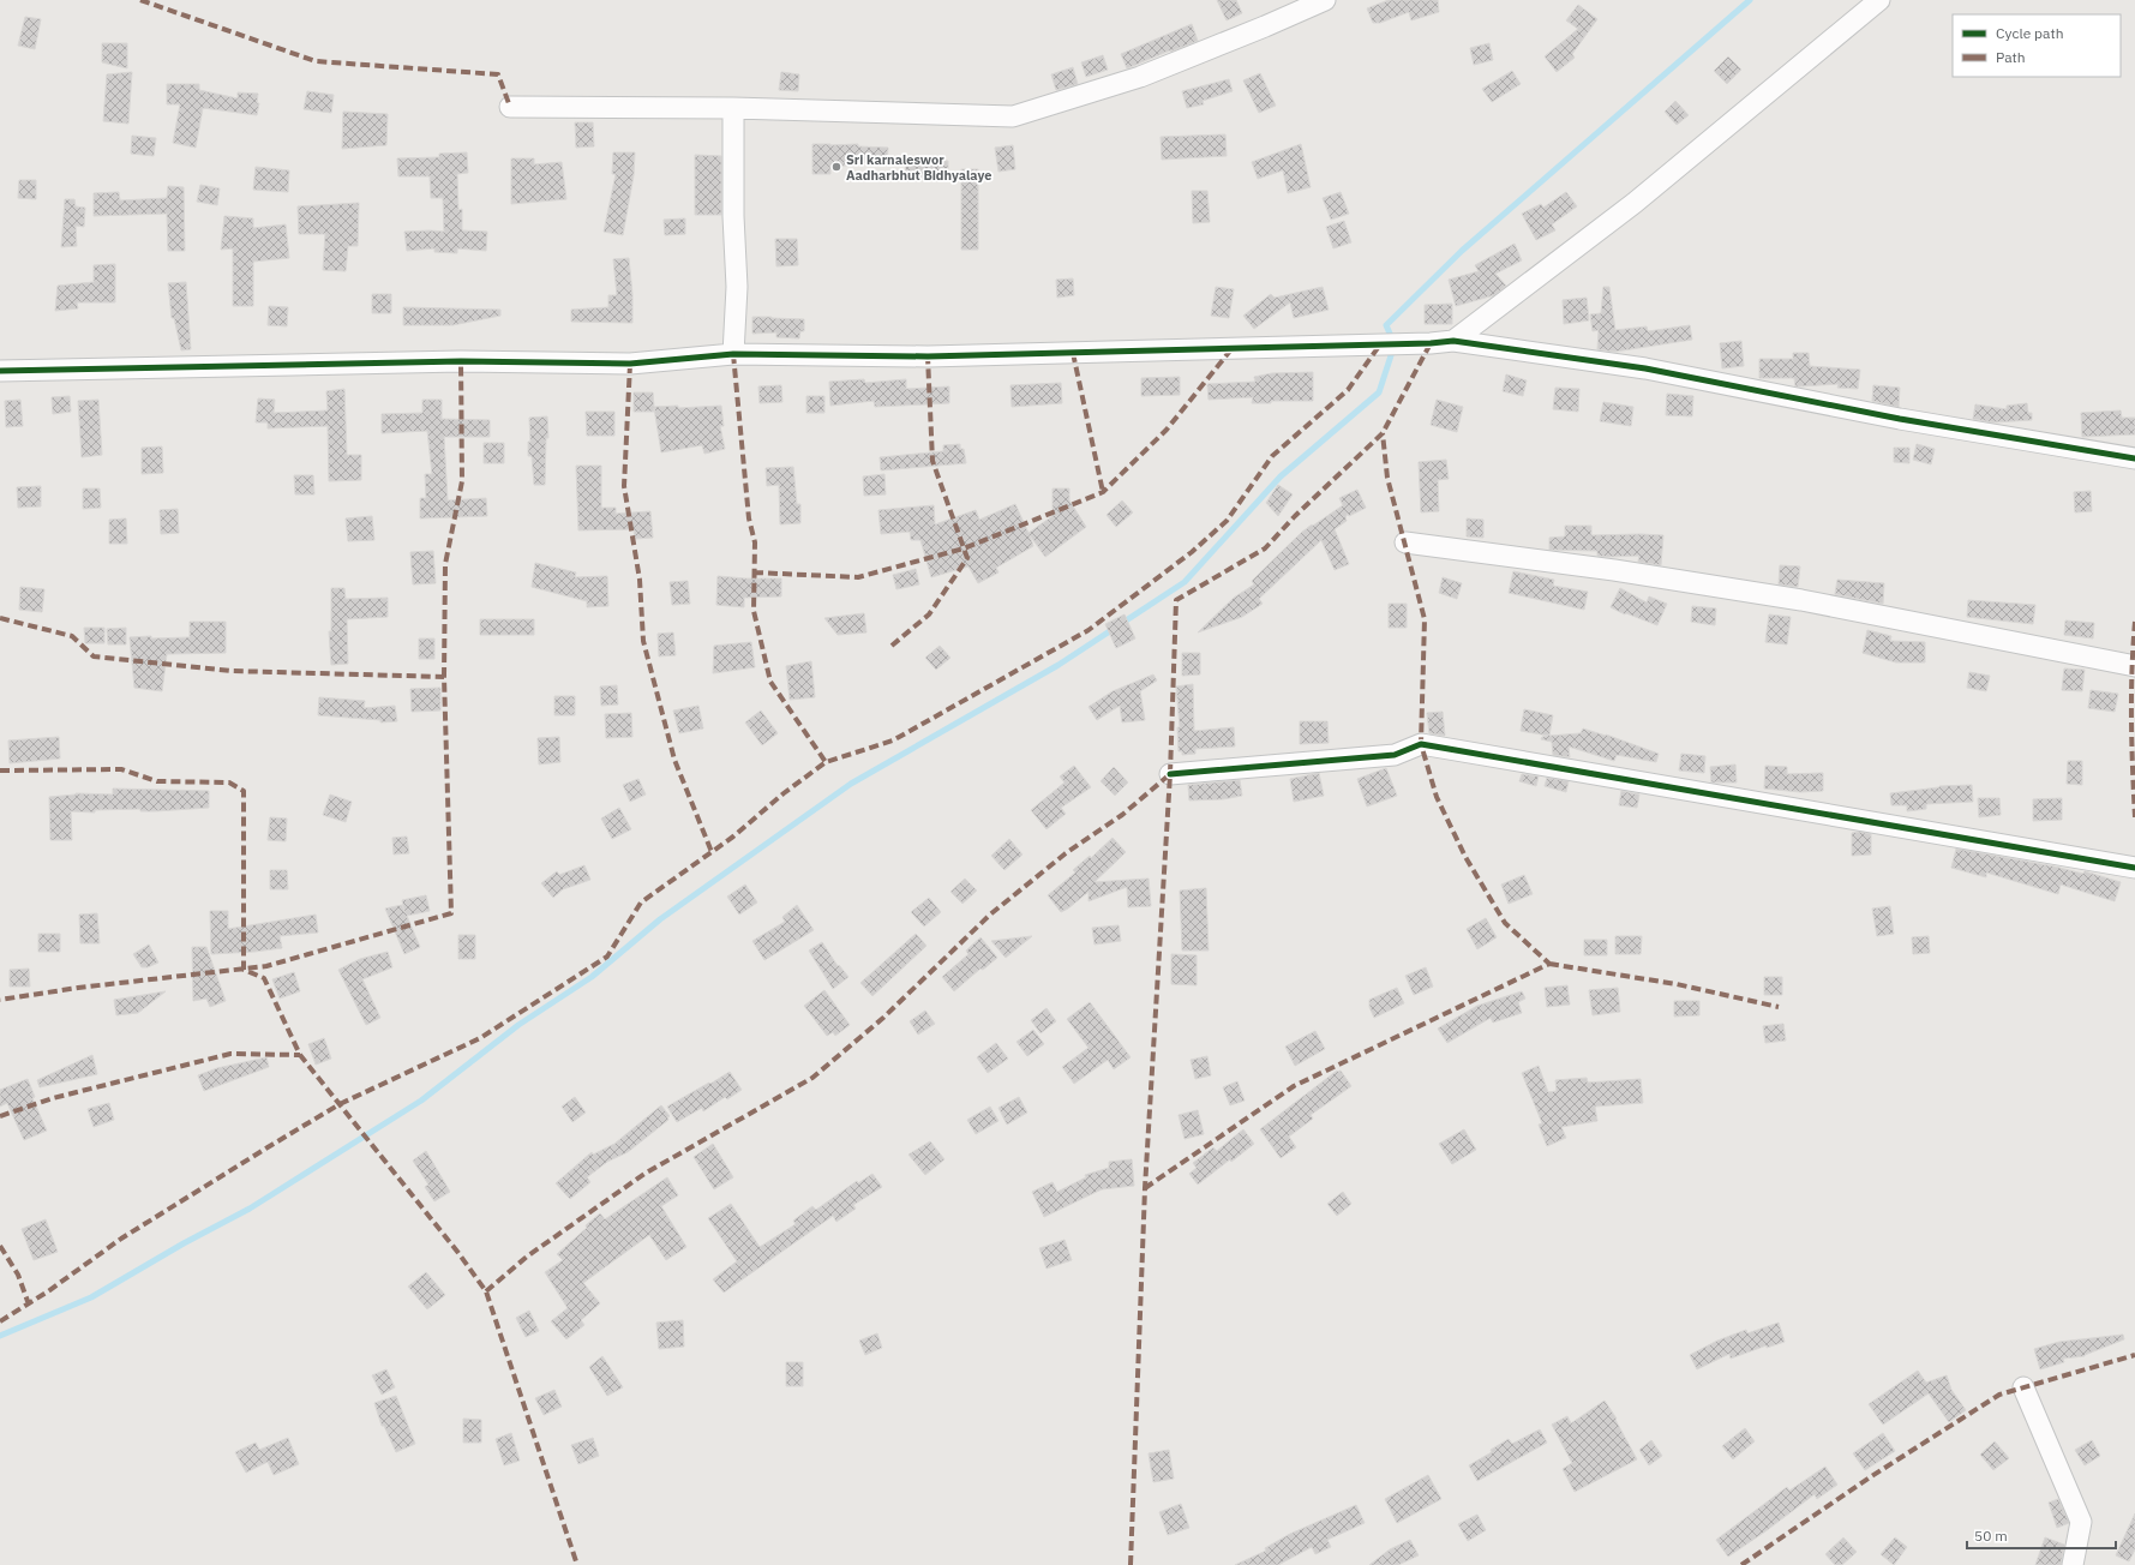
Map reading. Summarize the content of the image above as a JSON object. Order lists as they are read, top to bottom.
{
  "places": ["Sri karnaleswor Aadharbhut Bidhyalaye"],
  "legend": ["Cycle path", "Path"],
  "scale_bar": "50 m"
}
